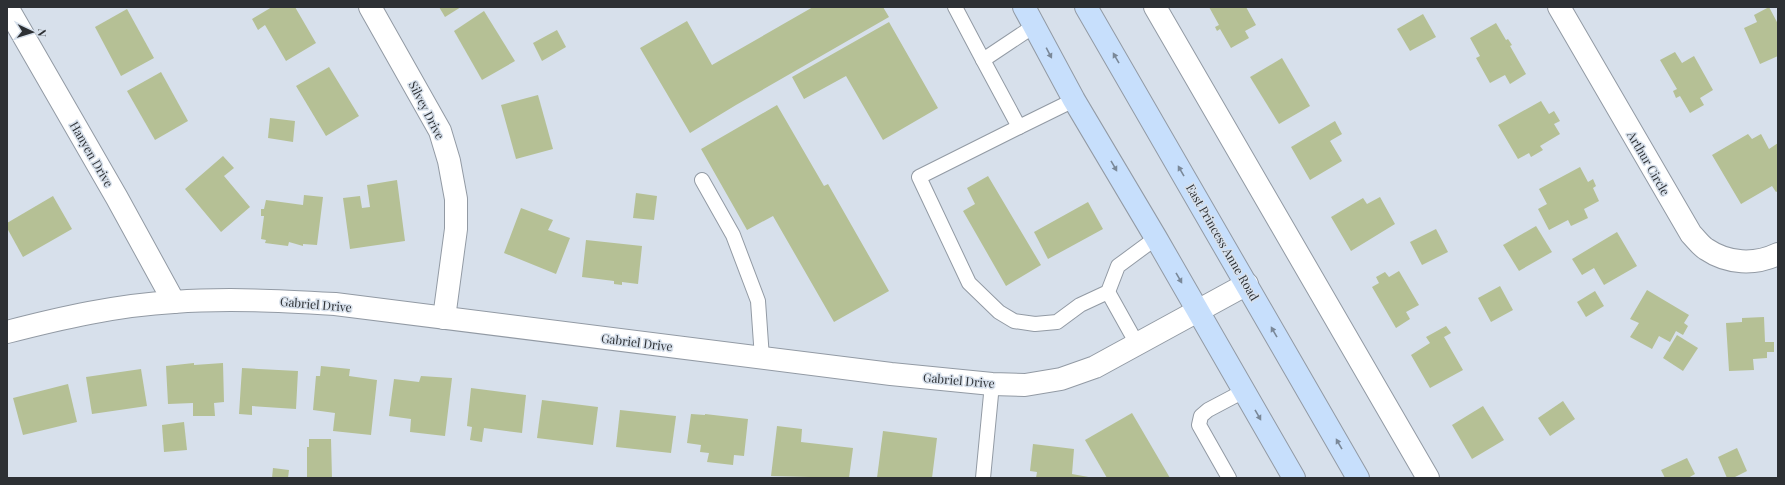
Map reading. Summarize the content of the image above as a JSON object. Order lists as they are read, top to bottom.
{
  "streets": {
    "main road": ["East Princess Anne Road"],
    "street": [
      "Silvey Drive",
      "Hanyen Drive",
      "Arthur Circle",
      "Gabriel Drive"
    ]
  },
  "crossings": [
    ["Silvey Drive", "Gabriel Drive"],
    ["Hanyen Drive", "Gabriel Drive"],
    ["East Princess Anne Road", "Gabriel Drive"]
  ],
  "north": "right"
}
